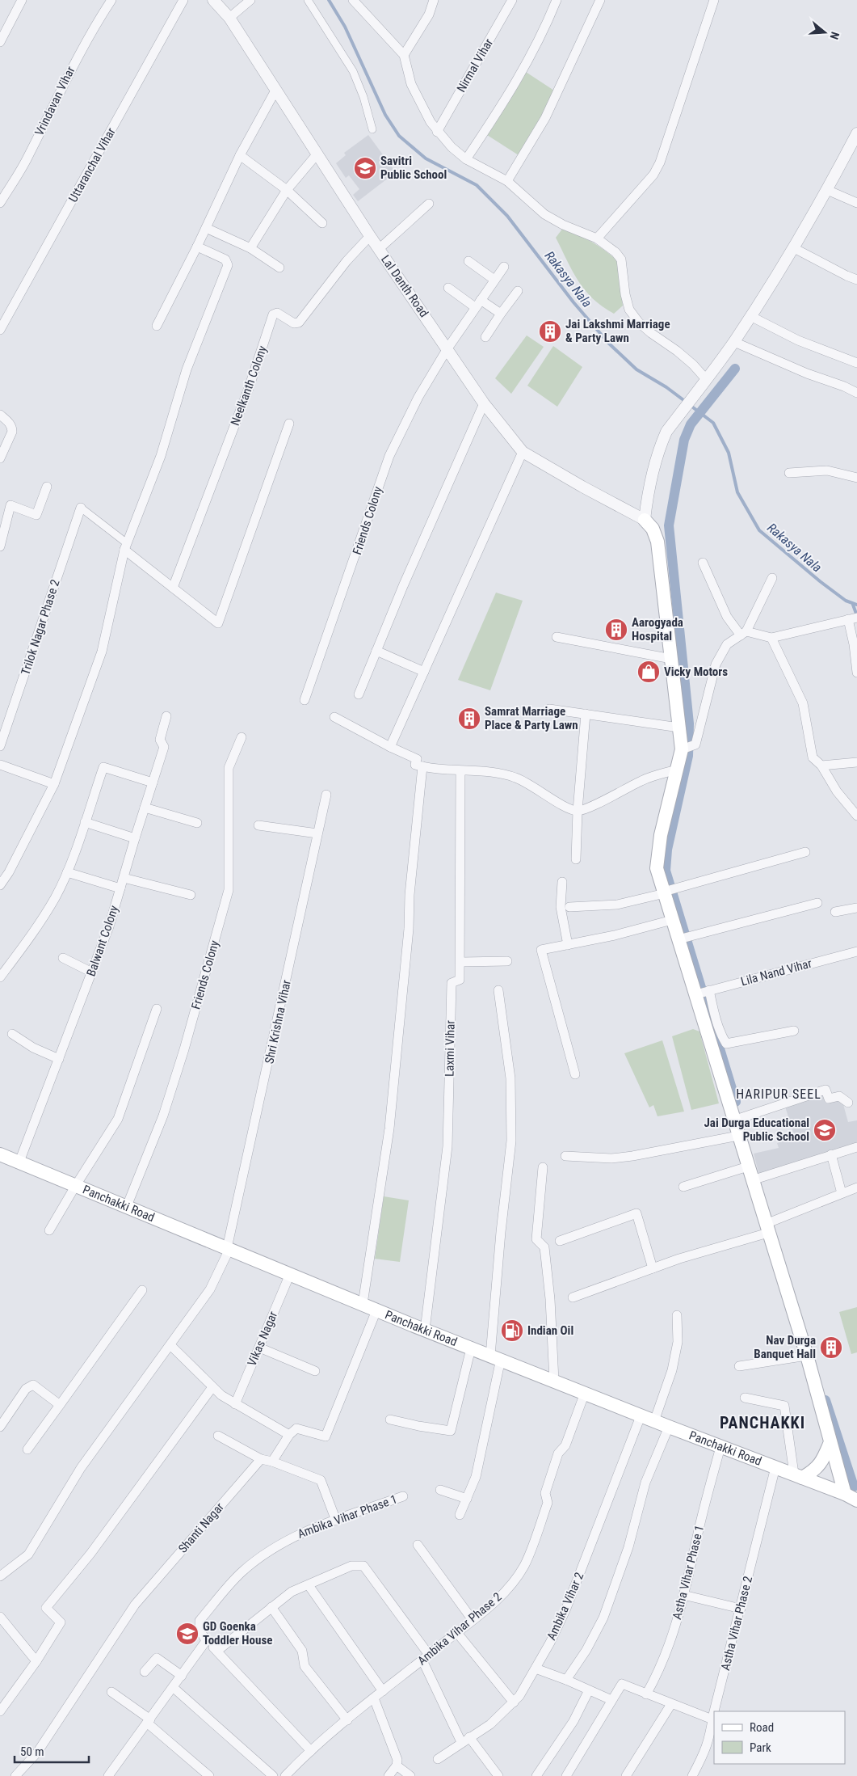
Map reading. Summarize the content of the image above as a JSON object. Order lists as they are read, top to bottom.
{
  "streets": {
    "main road": ["Panchakki Road"],
    "street": [
      "Nirmal Vihar",
      "Vrindavan Vihar",
      "Uttaranchal Vihar",
      "Lal Danth Road",
      "Neelkanth Colony",
      "Friends Colony",
      "Trilok Nagar Phase 2",
      "Balwant Colony",
      "Lila Nand Vihar",
      "Shri Krishna Vihar",
      "Laxmi Vihar",
      "Vikas Nagar",
      "Ambika Vihar Phase 1",
      "Shanti Nagar",
      "Astha Vihar Phase 1",
      "Ambika Vihar 2",
      "Astha Vihar Phase 2",
      "Ambika Vihar Phase 2"
    ]
  },
  "crossings": [
    ["Lal Danth Road", "Neelkanth Colony"],
    ["Lal Danth Road", "Friends Colony"],
    ["Friends Colony", "Panchakki Road"],
    ["Balwant Colony", "Panchakki Road"],
    ["Shri Krishna Vihar", "Panchakki Road"],
    ["Laxmi Vihar", "Panchakki Road"],
    ["Panchakki Road", "Vikas Nagar"],
    ["Panchakki Road", "Astha Vihar Phase 1"],
    ["Panchakki Road", "Ambika Vihar 2"],
    ["Panchakki Road", "Astha Vihar Phase 2"],
    ["Panchakki Road", "Ambika Vihar Phase 2"]
  ],
  "districts": ["HARIPUR SEEL", "PANCHAKKI"],
  "water": ["Rakasya Nala"],
  "places": {
    "school or university": ["Savitri Public School", "Jai Durga Educational Public School", "GD Goenka Toddler House"],
    "building": [
      "Jai Lakshmi Marriage & Party Lawn",
      "Aarogyada Hospital",
      "Samrat Marriage Place & Party Lawn",
      "Nav Durga Banquet Hall"
    ],
    "shop": ["Vicky Motors"],
    "fuel station": ["Indian Oil"]
  },
  "legend": ["Road", "Park"],
  "scale_bar": "50 m",
  "north": "right"
}
